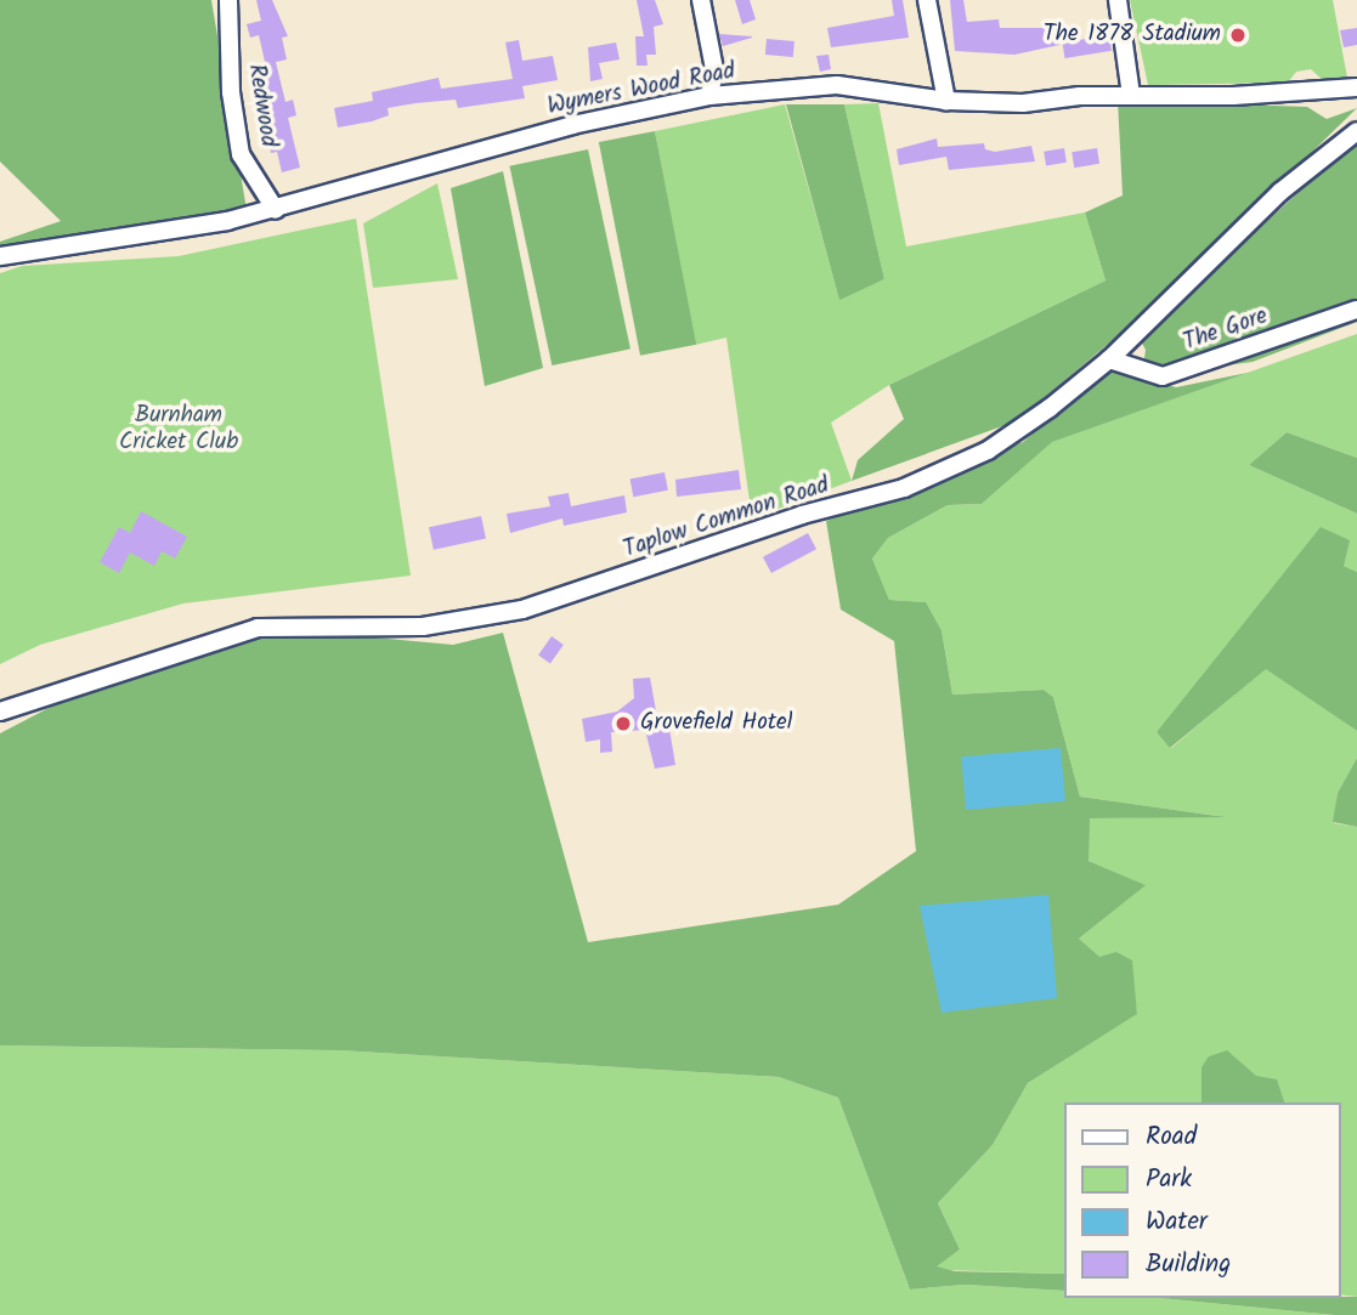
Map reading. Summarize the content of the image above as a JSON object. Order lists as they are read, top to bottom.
{
  "streets": {
    "street": [
      "Wymers Wood Road",
      "Redwood",
      "The Gore",
      "Taplow Common Road"
    ]
  },
  "crossings": [
    ["Wymers Wood Road", "Redwood"],
    ["The Gore", "Taplow Common Road"]
  ],
  "parks": ["Burnham Cricket Club"],
  "places": ["The 1878 Stadium", "Grovefield Hotel"],
  "legend": [
    "Road",
    "Park",
    "Water",
    "Building"
  ]
}
